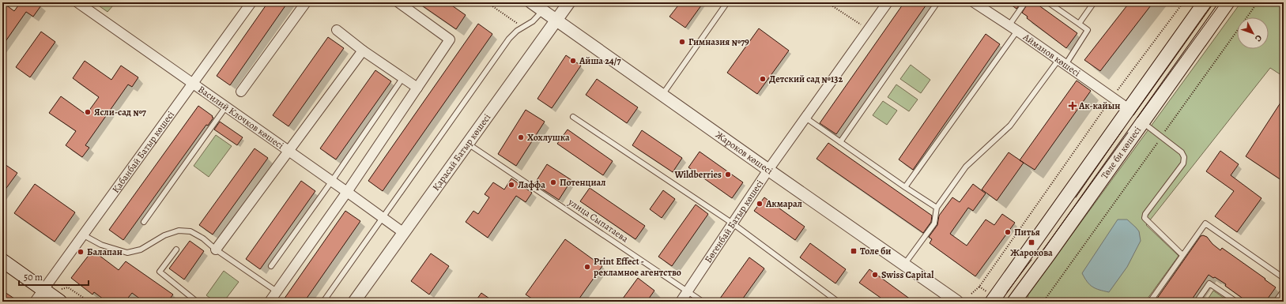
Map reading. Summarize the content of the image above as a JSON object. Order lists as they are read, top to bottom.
{
  "streets": {
    "main road": ["Төле би көшесі"],
    "street": [
      "Айманов көшесі",
      "Василий Клочков көшесі",
      "Қарасай Батыр көшесі",
      "Қабанбай Батыр көшесі",
      "Жароков көшесі",
      "Бөгенбай Батыр көшесі"
    ],
    "lane": ["улица Сыпатаева"]
  },
  "crossings": [
    ["Айманов көшесі", "Төле би көшесі"],
    ["Василий Клочков көшесі", "Қарасай Батыр көшесі"],
    ["Василий Клочков көшесі", "Қабанбай Батыр көшесі"],
    ["Қарасай Батыр көшесі", "Жароков көшесі"],
    ["Қарасай Батыр көшесі", "улица Сыпатаева"],
    ["Жароков көшесі", "Бөгенбай Батыр көшесі"],
    ["улица Сыпатаева", "Бөгенбай Батыр көшесі"]
  ],
  "places": {
    "other": [
      "Гимназия №79",
      "Айша 24/7",
      "Детский сад №132",
      "Ясли-сад №7",
      "Хохлушка",
      "Wildberries",
      "Потенциал",
      "Лаффа",
      "Акмарал",
      "Питья",
      "Балапан",
      "Print Effect - рекламное агентство",
      "Swiss Capital"
    ],
    "health": ["Ак-кайын"],
    "transit": ["Жарокова", "Толе би"]
  },
  "scale_bar": "50 m",
  "north": "bottom right"
}
